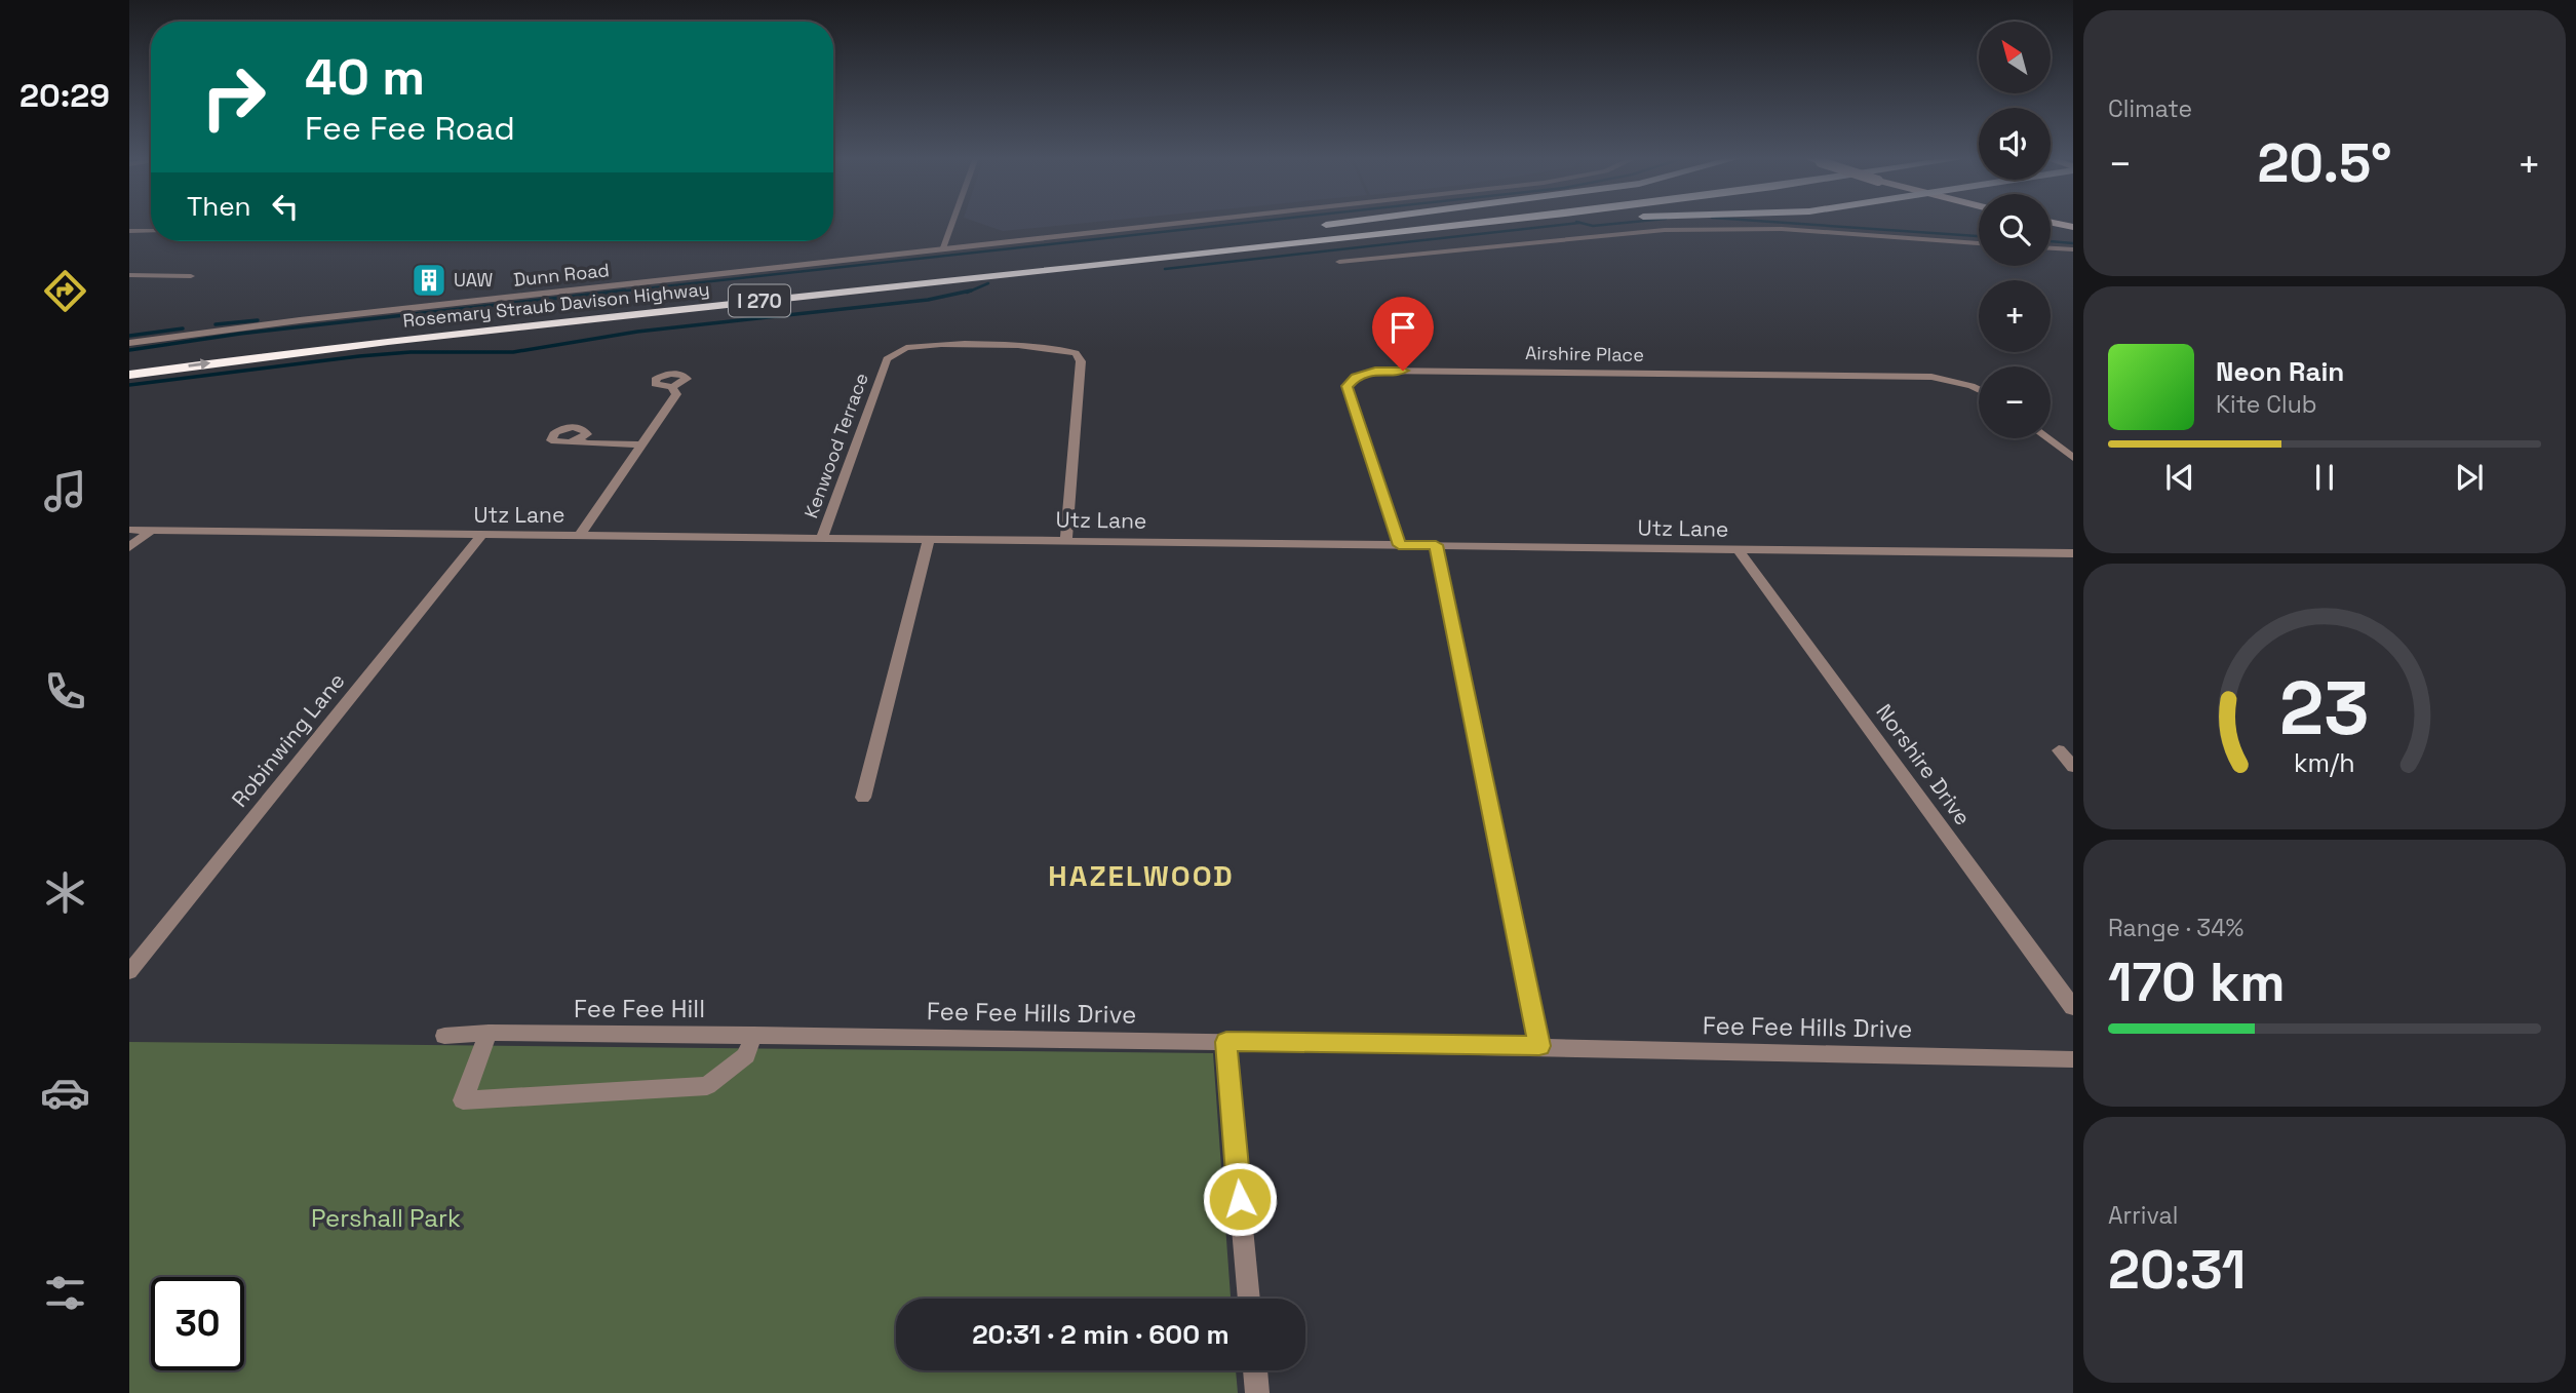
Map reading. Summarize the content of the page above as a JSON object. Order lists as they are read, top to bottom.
{
  "streets": {
    "highway": ["I 270", "Rosemary Straub Davison Highway"],
    "street": [
      "Dunn Road",
      "Airshire Place",
      "Kenwood Terrace",
      "Utz Lane",
      "Robinwing Lane",
      "Norshire Drive",
      "Fee Fee Hill",
      "Fee Fee Hills Drive"
    ]
  },
  "crossings": [
    ["Airshire Place", "Utz Lane"],
    ["Kenwood Terrace", "Utz Lane"],
    ["Utz Lane", "Robinwing Lane"],
    ["Utz Lane", "Norshire Drive"],
    ["Fee Fee Hill", "Fee Fee Hills Drive"]
  ],
  "districts": ["HAZELWOOD"],
  "parks": ["Pershall Park"],
  "places": {
    "building": ["UAW"]
  },
  "north": "top left",
  "page": {
    "tabs": "20:29",
    "tile": [
      "Climate",
      ["Range · 34%", "170 km"],
      ["Arrival", "20:31"]
    ],
    "map_buttons": ["+", "−"],
    "turn": ["40 m", "Fee Fee Road"],
    "heat": ["−", "20.5°", "+"],
    "then": "Then",
    "song": ["Neon Rain", "Kite Club"],
    "limit": "30",
    "trip": "20:31 · 2 min · 600 m",
    "gauge": ["23", "km/h"]
  }
}
